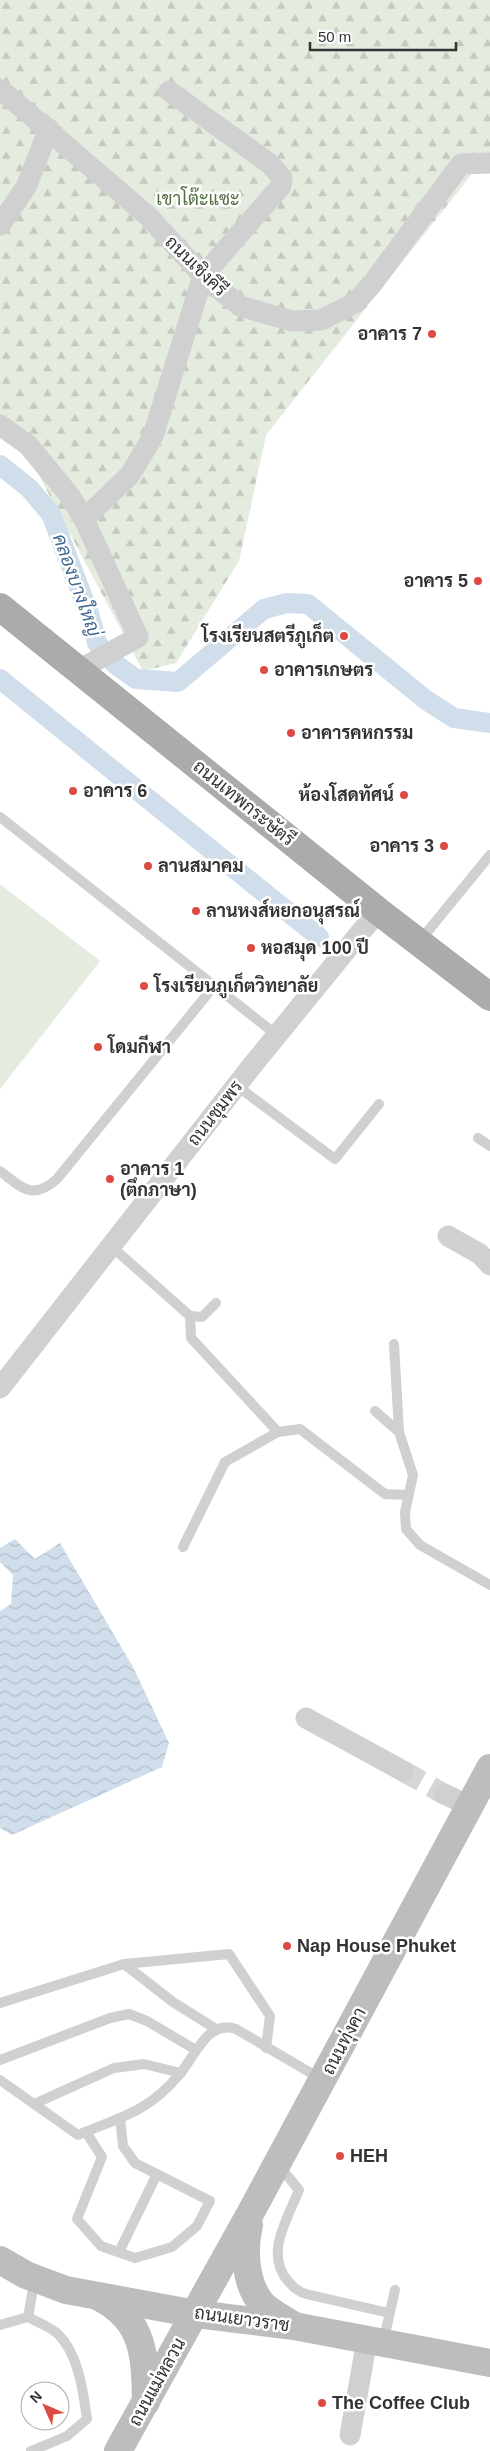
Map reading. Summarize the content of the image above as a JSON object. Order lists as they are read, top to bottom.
{
  "streets": {
    "main road": [
      "ถนนเทพกระษัตรี",
      "ถนนทุ่งคา",
      "ถนนเยาวราช",
      "ถนนแม่หลวน"
    ],
    "street": ["ถนนเชิงคีรี", "ถนนชุมพร"]
  },
  "crossings": [
    ["ถนนเทพกระษัตรี", "ถนนชุมพร"],
    ["ถนนทุ่งคา", "ถนนเยาวราช"],
    ["ถนนทุ่งคา", "ถนนแม่หลวน"],
    ["ถนนเยาวราช", "ถนนแม่หลวน"]
  ],
  "water": ["คลองบางใหญ่"],
  "parks": ["เขาโต๊ะแซะ"],
  "places": [
    "อาคาร 7",
    "อาคาร 5",
    "โรงเรียนสตรีภูเก็ต",
    "อาคารเกษตร",
    "อาคารคหกรรม",
    "อาคาร 6",
    "ห้องโสดทัศน์",
    "อาคาร 3",
    "ลานสมาคม",
    "ลานหงส์หยกอนุสรณ์",
    "หอสมุด 100 ปี",
    "โรงเรียนภูเก็ตวิทยาลัย",
    "โดมกีฬา",
    "อาคาร 1 (ตึกภาษา)",
    "Nap House Phuket",
    "HEH",
    "The Coffee Club"
  ],
  "scale_bar": "50 m",
  "north": "top left"
}
